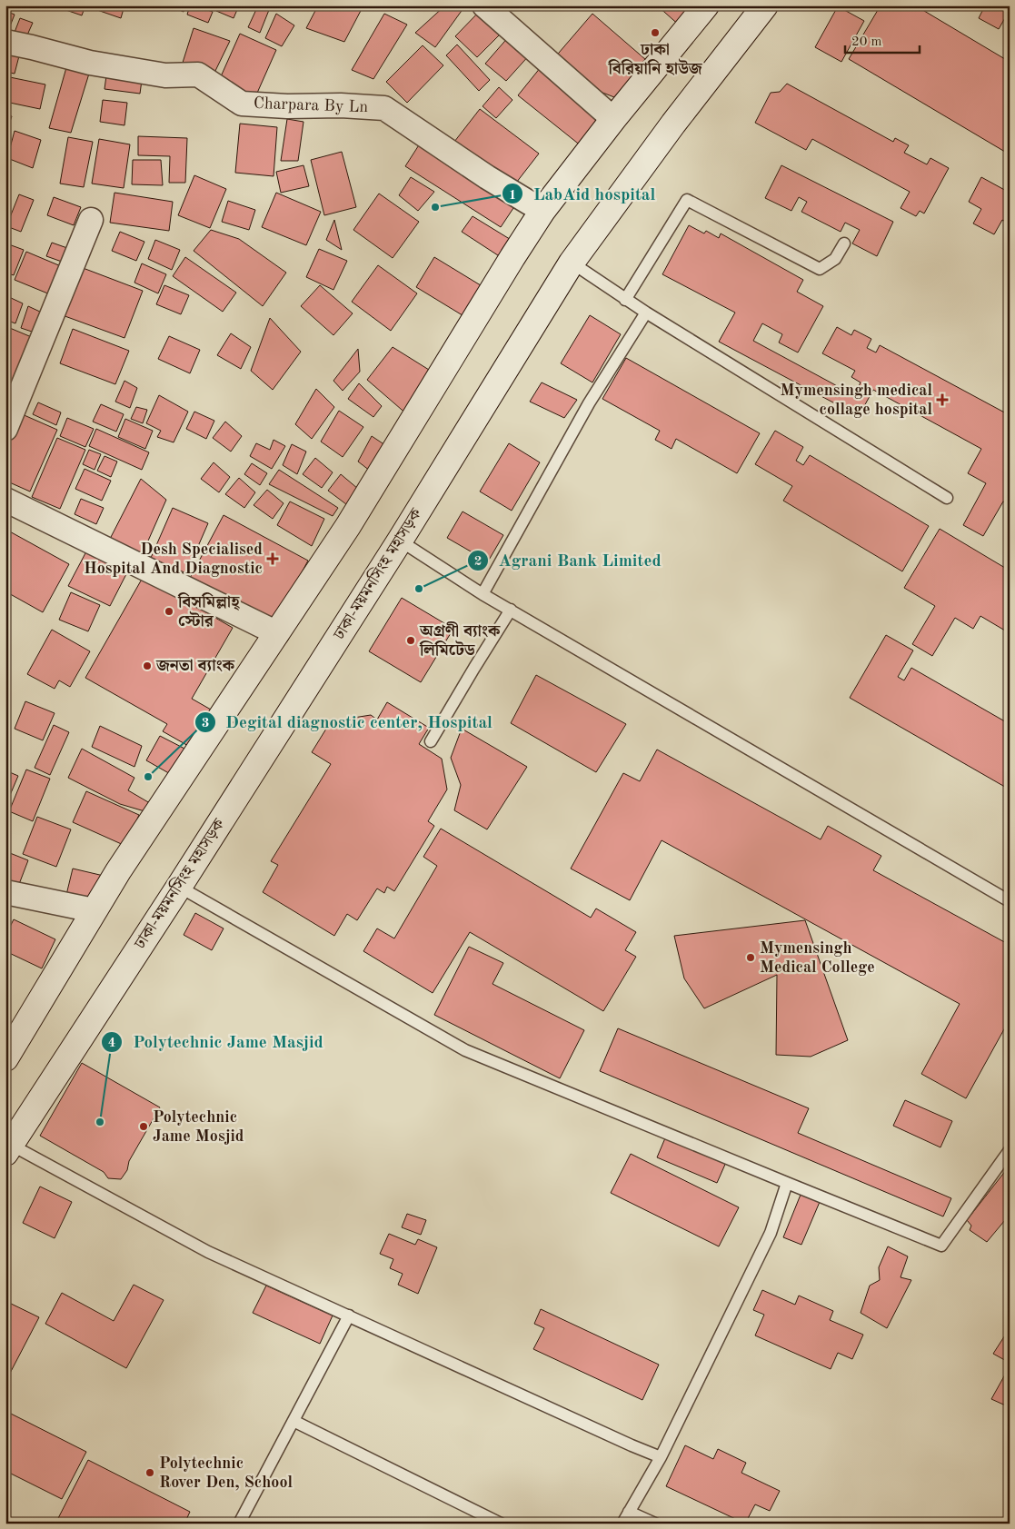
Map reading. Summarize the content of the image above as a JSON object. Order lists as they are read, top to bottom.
{
  "streets": {
    "main road": ["ঢাকা-ময়মনসিংহ মহাসড়ক"],
    "street": ["Charpara By Ln"]
  },
  "places": {
    "other": [
      "ঢাকা বিরিয়ানি হাউজ",
      "LabAid hospital",
      "Agrani Bank Limited",
      "বিসমিল্লাহ্ স্টোর",
      "অগ্রণী ব্যাংক লিমিটেড",
      "জনতা ব্যাংক",
      "Degital diagnostic center, Hospital",
      "Mymensingh Medical College",
      "Polytechnic Jame Masjid",
      "Polytechnic Jame Mosjid",
      "Polytechnic Rover Den, School"
    ],
    "health": ["Mymensingh medical collage hospital", "Desh Specialised Hospital And Diagnostic"]
  },
  "scale_bar": "20 m"
}
